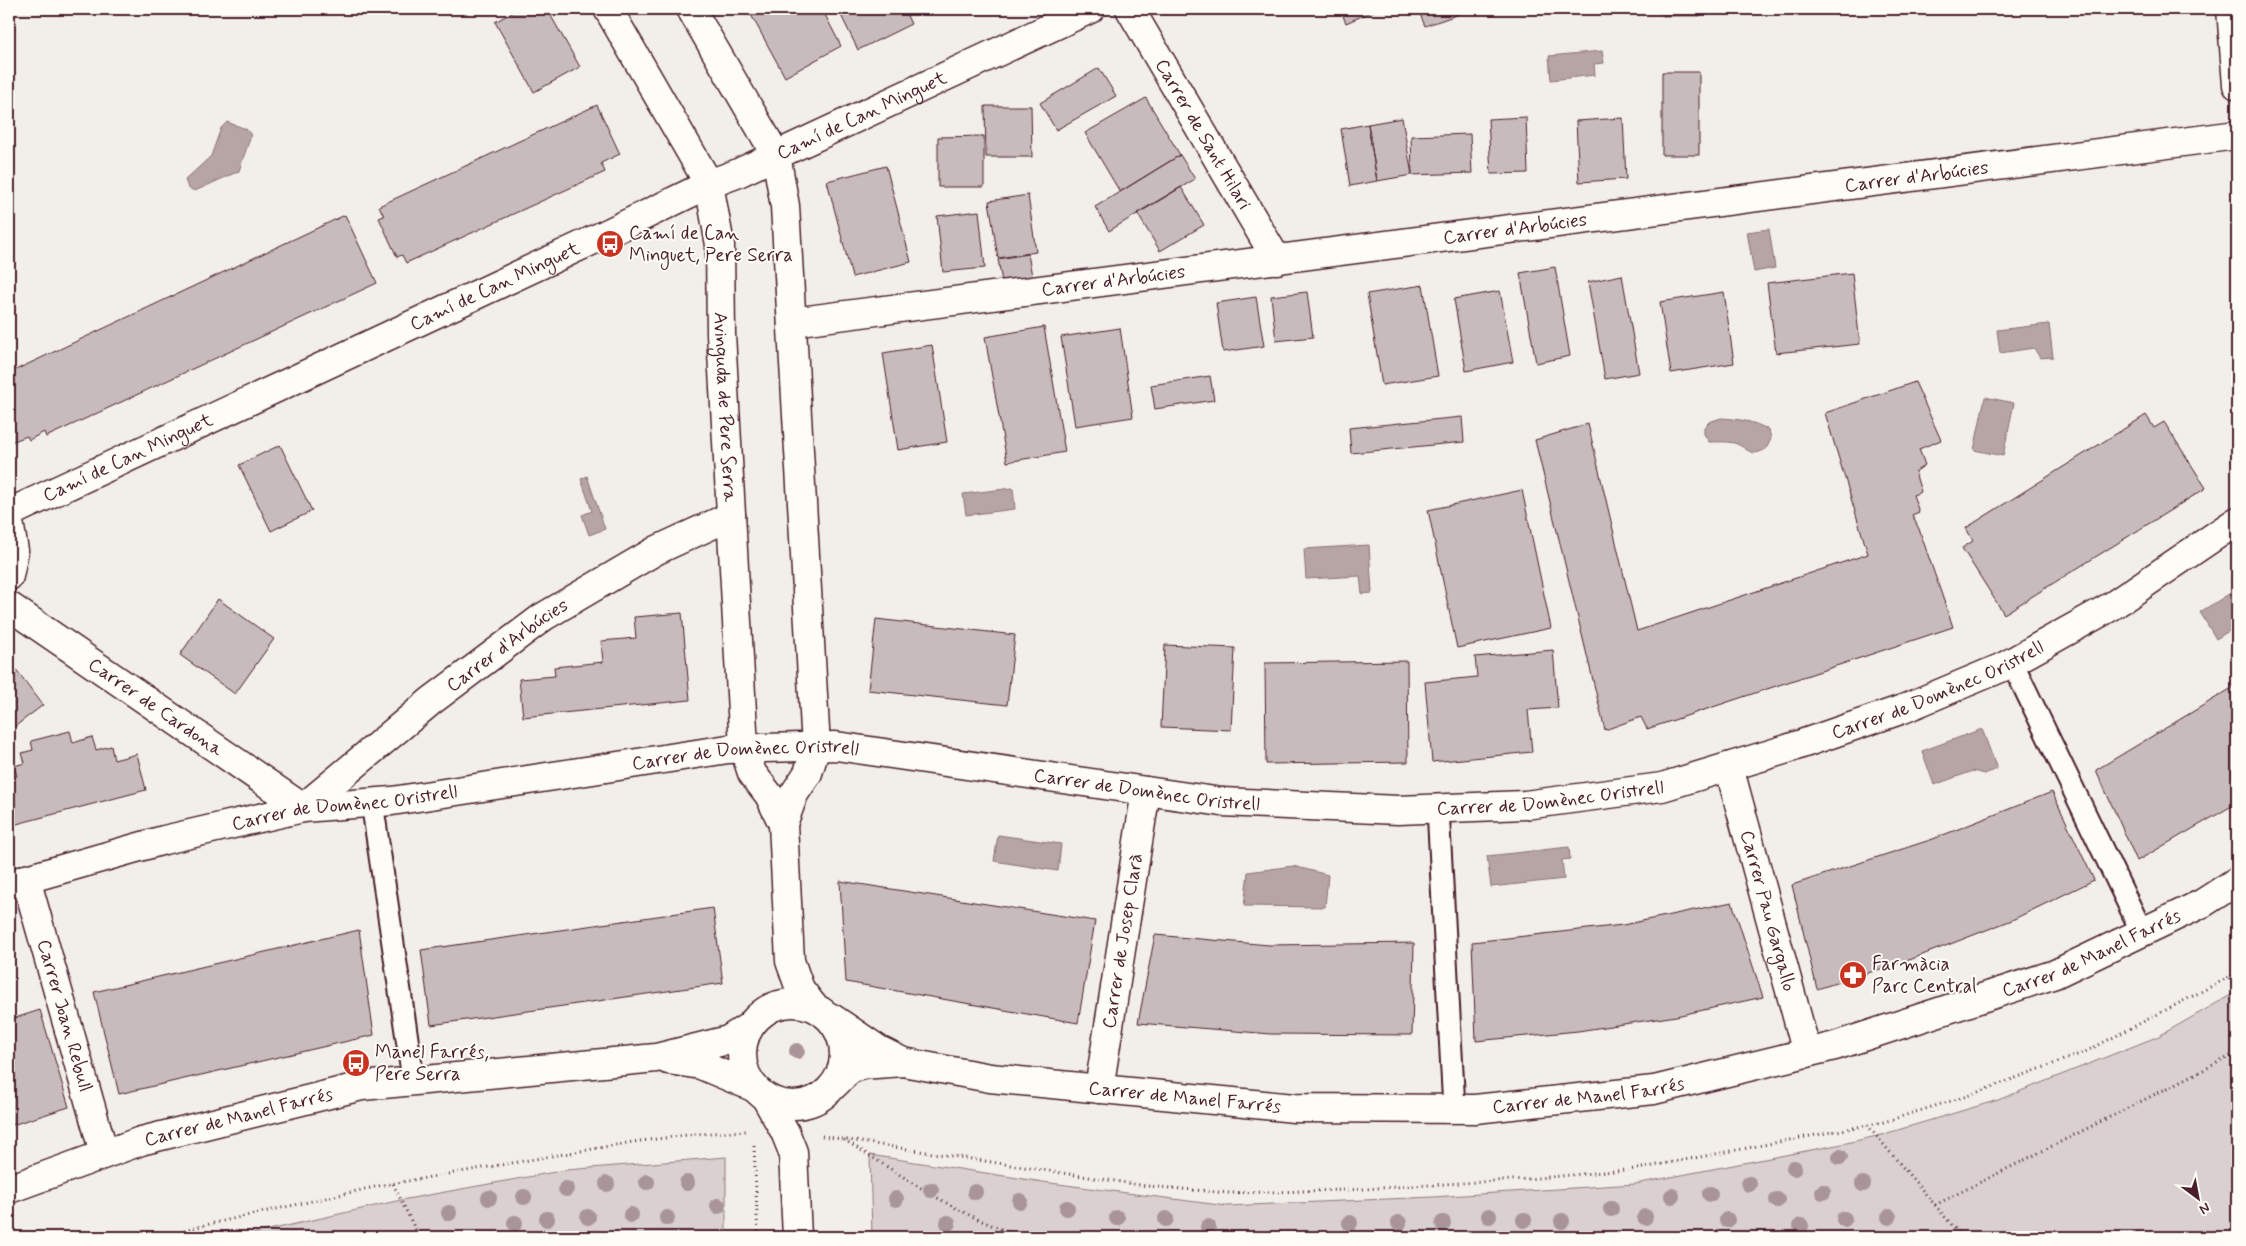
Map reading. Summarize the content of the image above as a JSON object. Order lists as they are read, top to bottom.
{
  "streets": {
    "street": [
      "Camí de Can Minguet",
      "Carrer de Sant Hilari",
      "Carrer d'Arbúcies",
      "Avinguda de Pere Serra",
      "Carrer de Domènec Oristrell",
      "Carrer de Cardona",
      "Carrer Pau Gargallo",
      "Carrer de Josep Clarà",
      "Carrer de Manel Farrés",
      "Carrer Joan Rebull"
    ]
  },
  "crossings": [
    ["Camí de Can Minguet", "Avinguda de Pere Serra"],
    ["Carrer de Sant Hilari", "Carrer d'Arbúcies"],
    ["Carrer d'Arbúcies", "Avinguda de Pere Serra"],
    ["Carrer d'Arbúcies", "Carrer de Domènec Oristrell"],
    ["Carrer d'Arbúcies", "Carrer de Cardona"],
    ["Avinguda de Pere Serra", "Carrer de Domènec Oristrell"],
    ["Avinguda de Pere Serra", "Carrer de Manel Farrés"],
    ["Carrer de Domènec Oristrell", "Carrer de Cardona"],
    ["Carrer de Domènec Oristrell", "Carrer Pau Gargallo"],
    ["Carrer de Domènec Oristrell", "Carrer de Josep Clarà"],
    ["Carrer de Domènec Oristrell", "Carrer Joan Rebull"],
    ["Carrer Pau Gargallo", "Carrer de Manel Farrés"],
    ["Carrer de Josep Clarà", "Carrer de Manel Farrés"],
    ["Carrer de Manel Farrés", "Carrer Joan Rebull"]
  ],
  "places": {
    "bus stop": ["Camí de Can Minguet, Pere Serra", "Manel Farrés, Pere Serra"],
    "pharmacy": ["Farmàcia Parc Central"]
  },
  "north": "bottom right"
}
